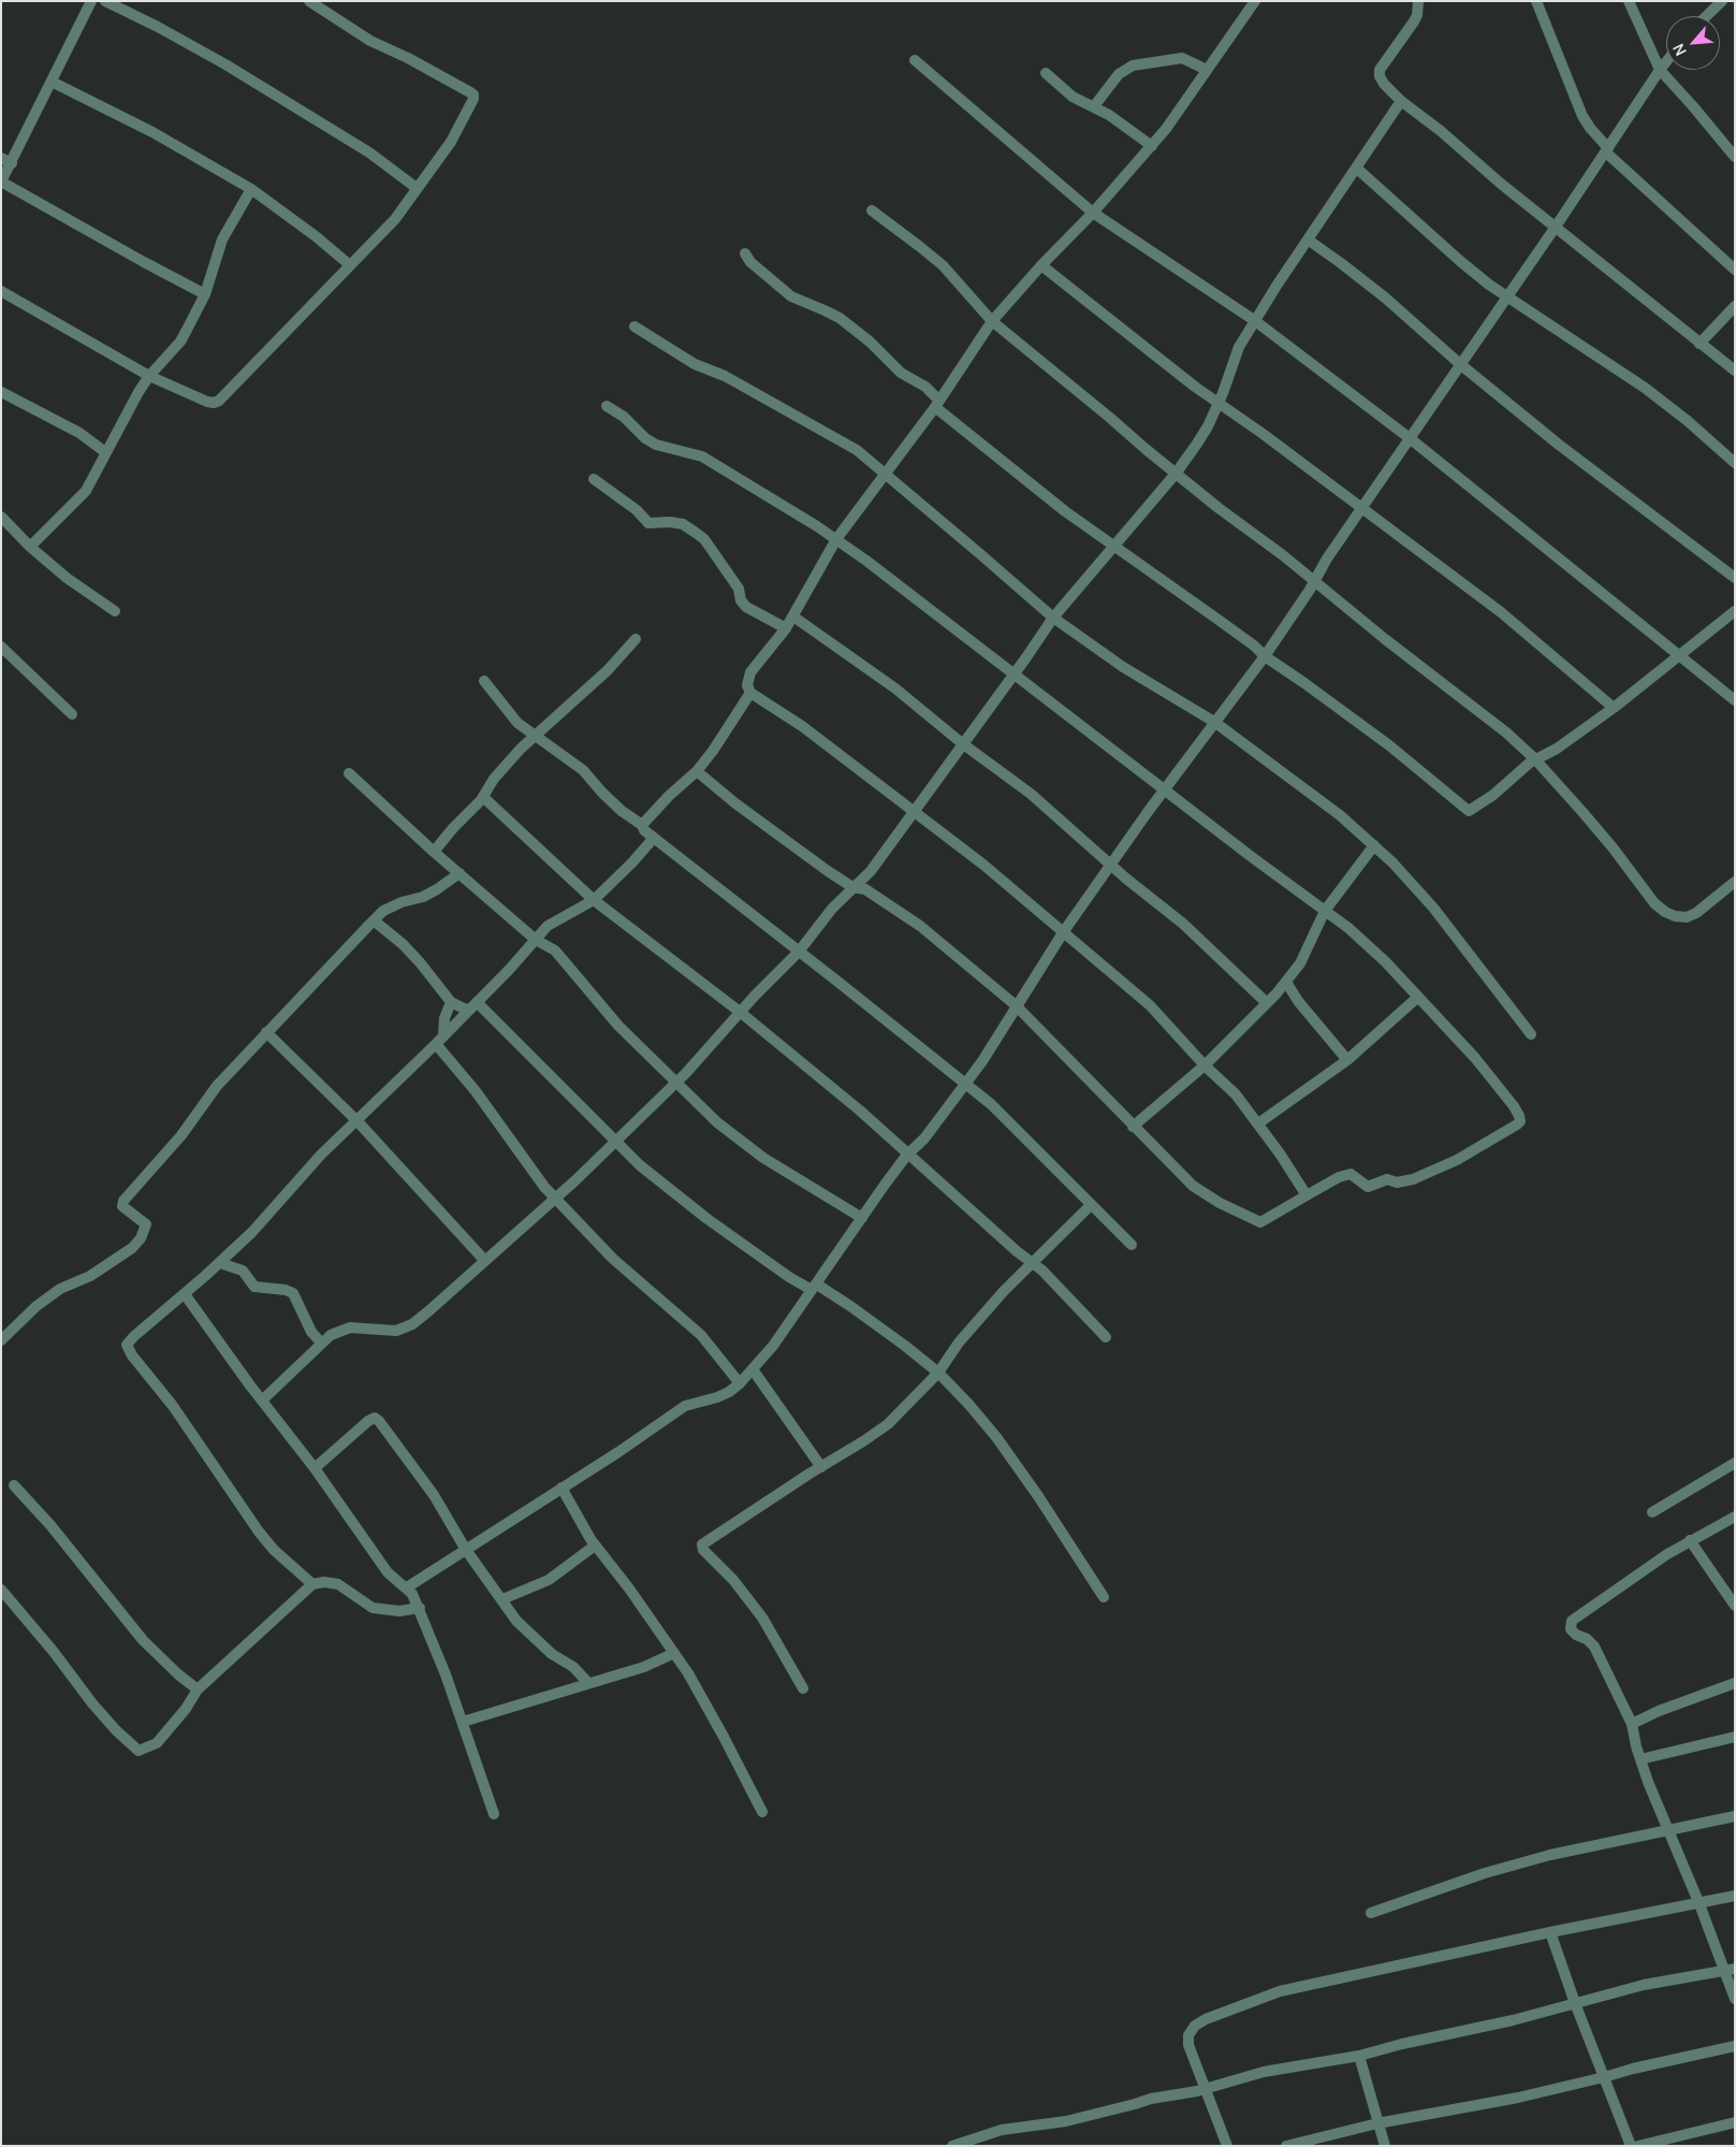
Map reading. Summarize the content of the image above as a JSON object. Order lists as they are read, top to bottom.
{
  "north": "bottom left"
}
